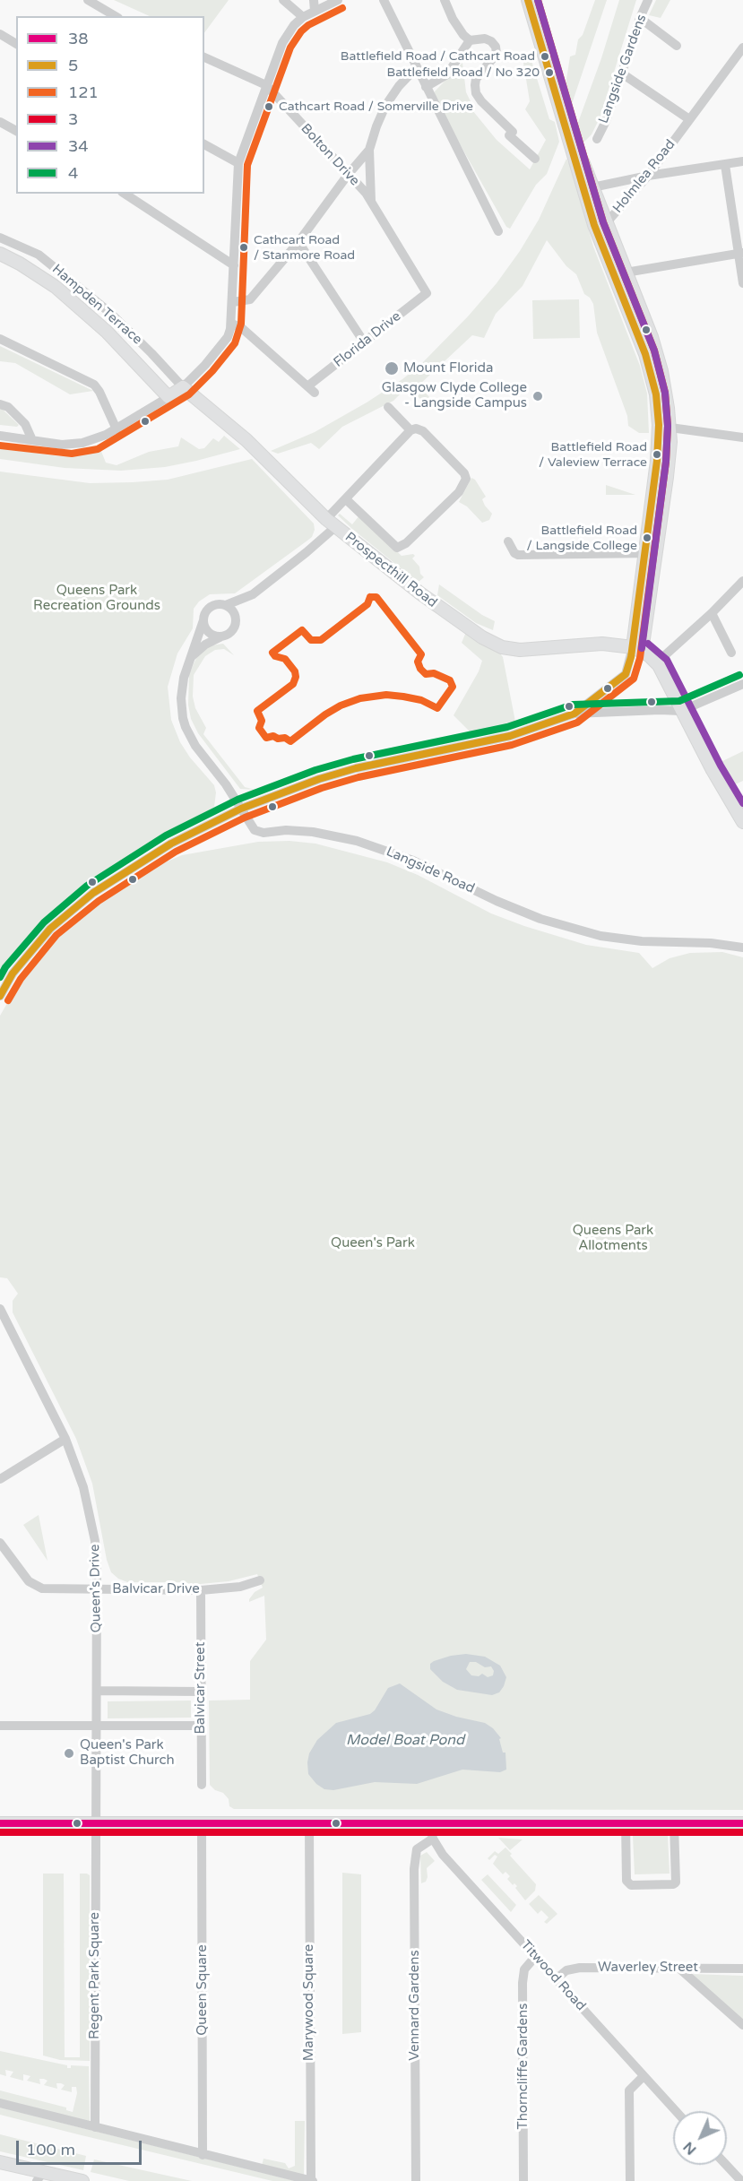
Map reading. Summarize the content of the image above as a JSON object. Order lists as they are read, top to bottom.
{
  "streets": {
    "main road": ["Holmlea Road", "Prospecthill Road"],
    "street": [
      "Langside Gardens",
      "Bolton Drive",
      "Hampden Terrace",
      "Florida Drive",
      "Langside Road",
      "Queen's Drive",
      "Balvicar Drive",
      "Balvicar Street",
      "Waverley Street",
      "Regent Park Square",
      "Titwood Road",
      "Queen Square",
      "Marywood Square",
      "Vennard Gardens",
      "Thorncliffe Gardens"
    ]
  },
  "crossings": [
    ["Bolton Drive", "Florida Drive"],
    ["Hampden Terrace", "Prospecthill Road"],
    ["Queen's Drive", "Balvicar Drive"],
    ["Queen's Drive", "Regent Park Square"],
    ["Balvicar Drive", "Balvicar Street"],
    ["Waverley Street", "Titwood Road"],
    ["Titwood Road", "Vennard Gardens"],
    ["Titwood Road", "Thorncliffe Gardens"]
  ],
  "water": ["Model Boat Pond"],
  "parks": ["Queens Park Recreation Grounds", "Queens Park Allotments", "Queen's Park"],
  "places": [
    "Battlefield Road / Cathcart Road",
    "Battlefield Road / No 320",
    "Cathcart Road / Somerville Drive",
    "Cathcart Road / Stanmore Road",
    "Mount Florida",
    "Glasgow Clyde College - Langside Campus",
    "Battlefield Road / Valeview Terrace",
    "Battlefield Road / Langside College",
    "Queen's Park Baptist Church"
  ],
  "lines": [
    "transit line 5",
    "transit line 121",
    "transit line 34",
    "transit line 4",
    "transit line 38",
    "transit line 3"
  ],
  "legend": [
    "38",
    "5",
    "121",
    "3",
    "34",
    "4"
  ],
  "scale_bar": "100 m",
  "north": "bottom left"
}
